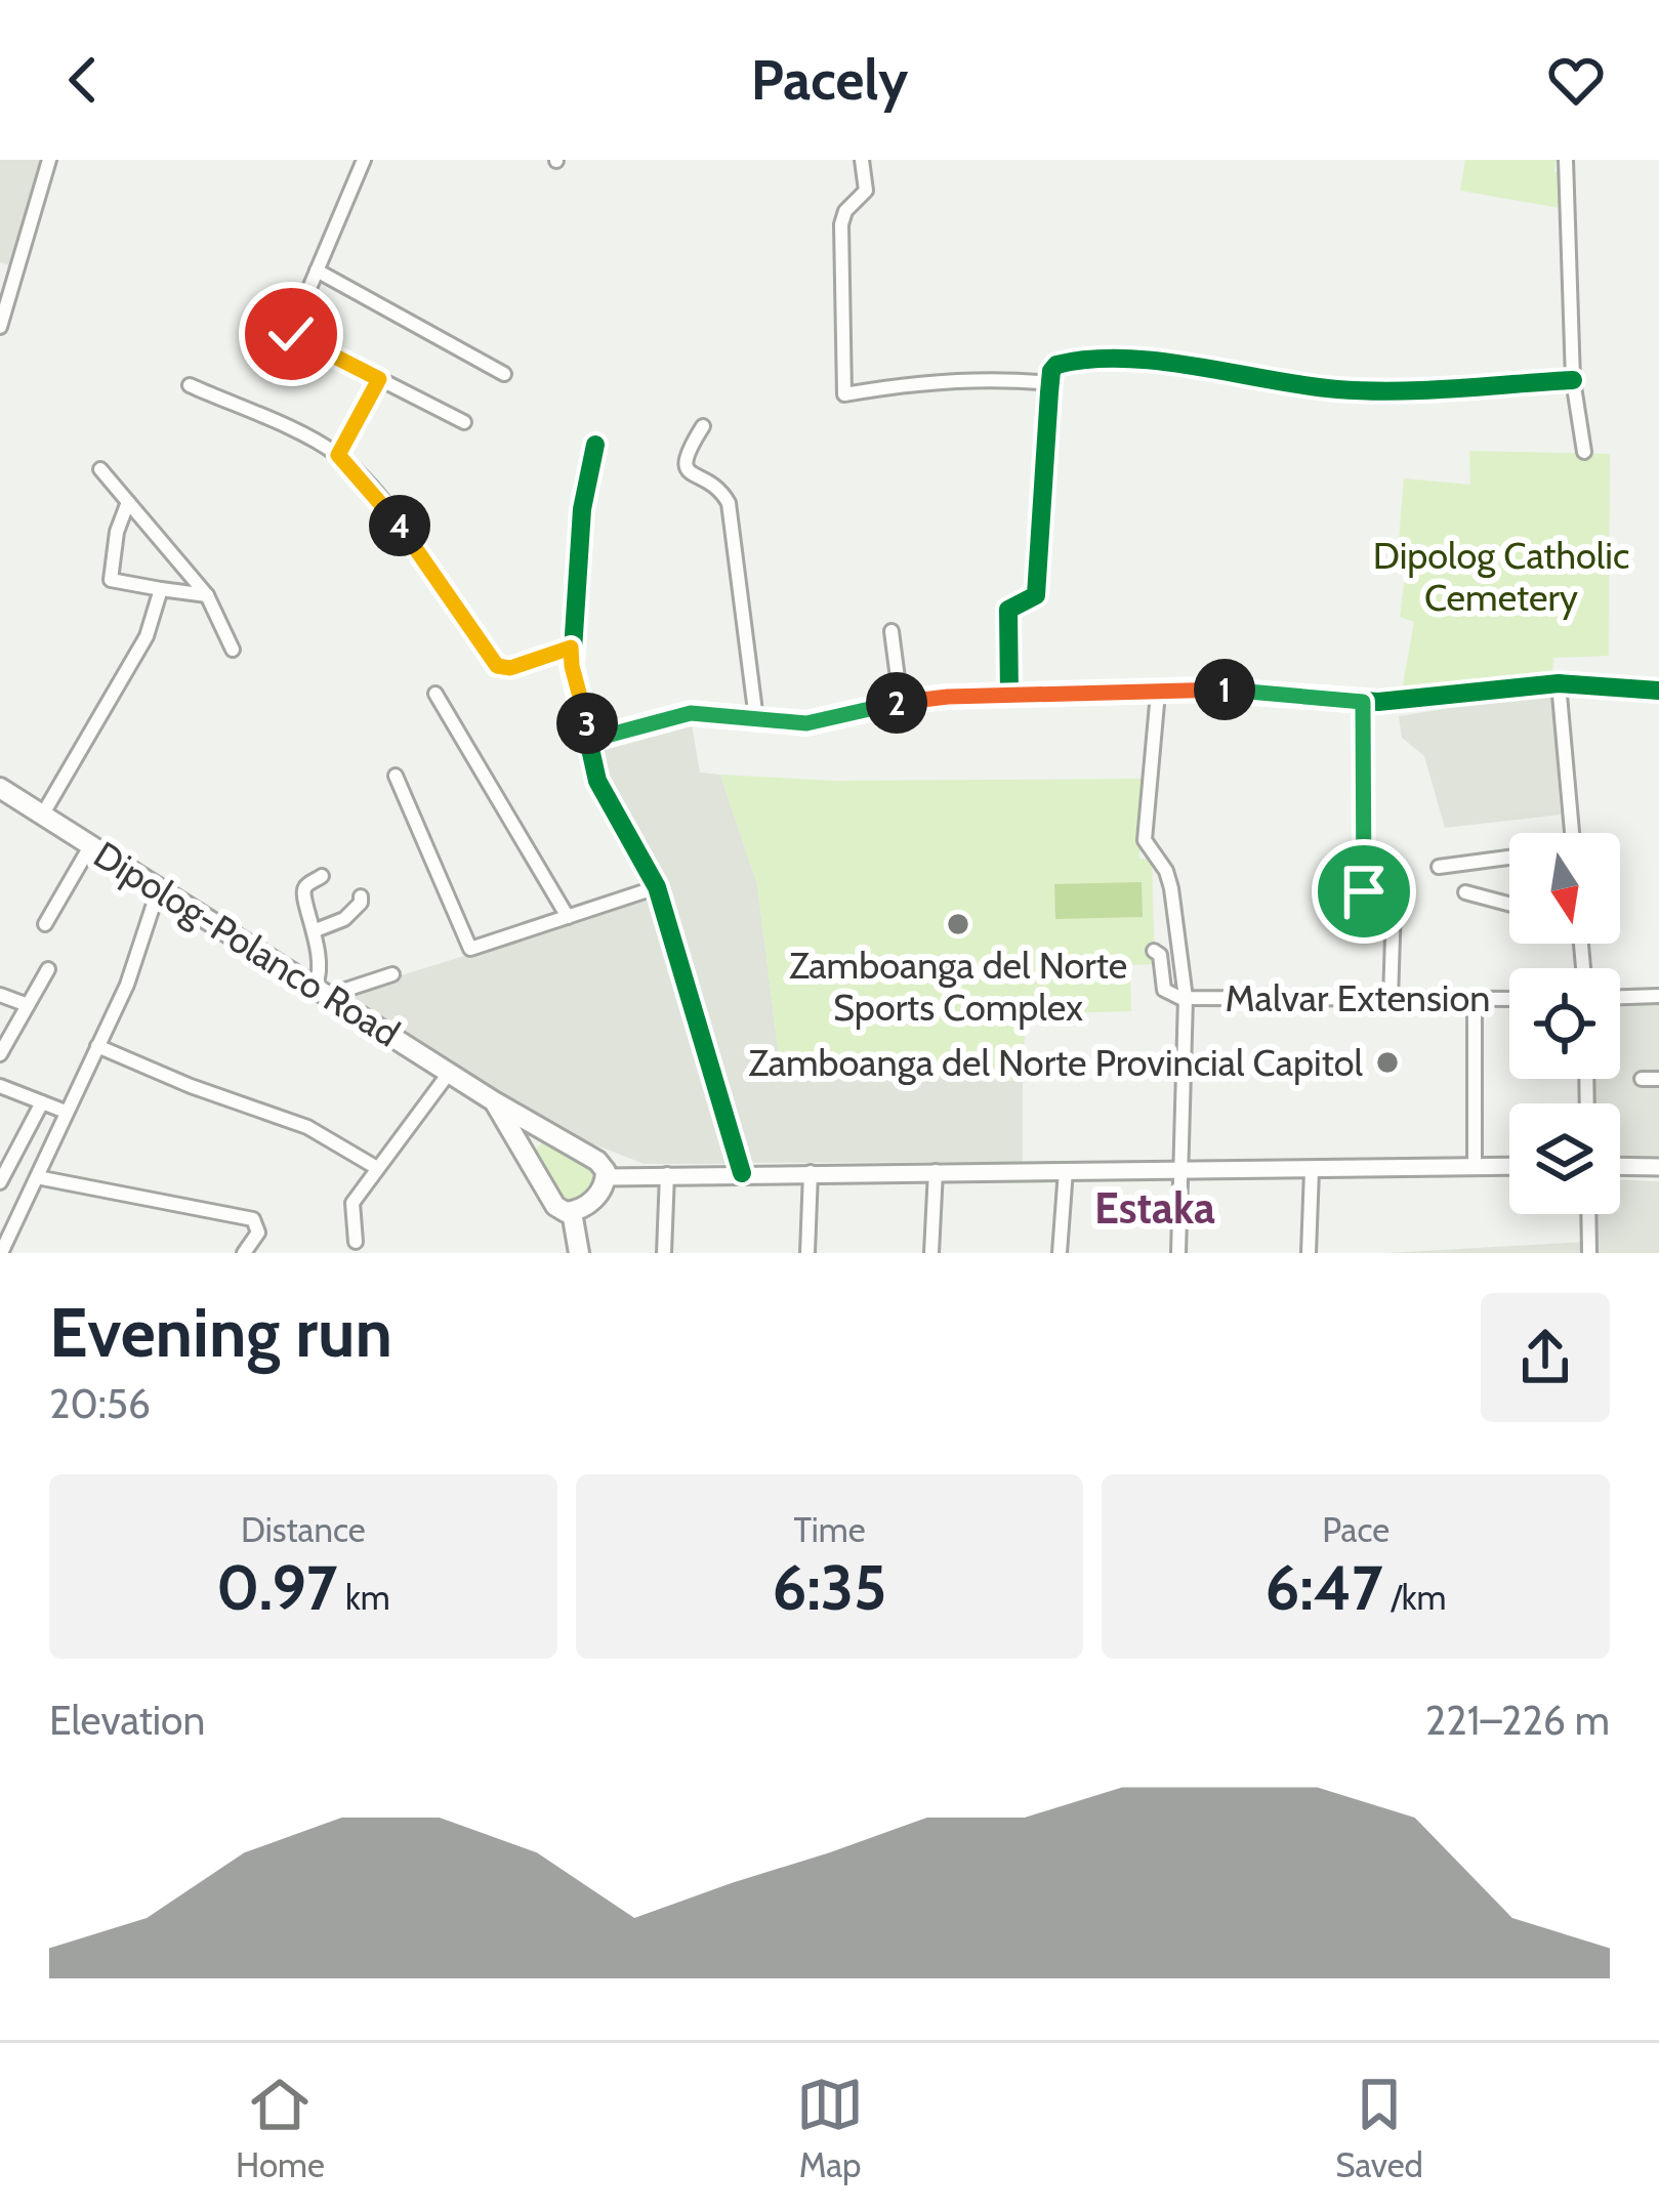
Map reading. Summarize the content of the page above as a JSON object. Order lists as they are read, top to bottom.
{
  "streets": {
    "highway": ["Dipolog-Polanco Road"],
    "street": ["Malvar Extension"]
  },
  "districts": ["Estaka"],
  "parks": ["Dipolog Catholic Cemetery"],
  "places": ["Zamboanga del Norte Sports Complex", "Zamboanga del Norte Provincial Capitol"],
  "north": "bottom",
  "page": {
    "header": "Pacely",
    "pins": [
      "4",
      "1",
      "2",
      "3"
    ],
    "heading": ["Evening run", "20:56"],
    "stats": [
      ["Distance", "0.97 km"],
      ["Time", "6:35"],
      ["Pace", "6:47 /km"]
    ],
    "chart": ["Elevation", "221–226 m"],
    "tabs": ["Home", "Map", "Saved"]
  }
}
